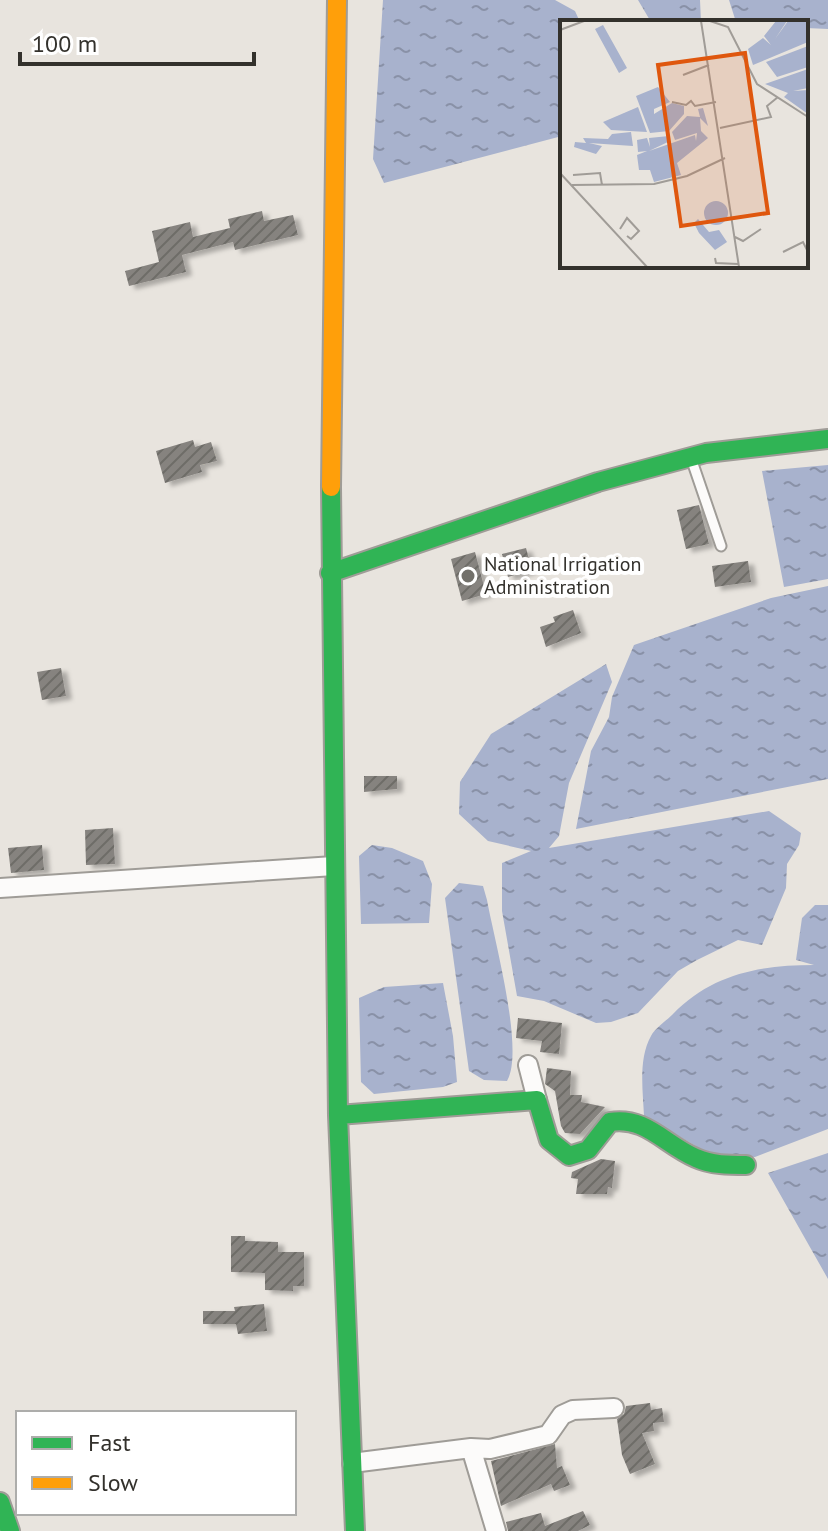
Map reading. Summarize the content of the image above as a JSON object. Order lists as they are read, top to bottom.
{
  "places": ["National Irrigation Administration"],
  "legend": ["Fast", "Slow"],
  "scale_bar": "100 m"
}
